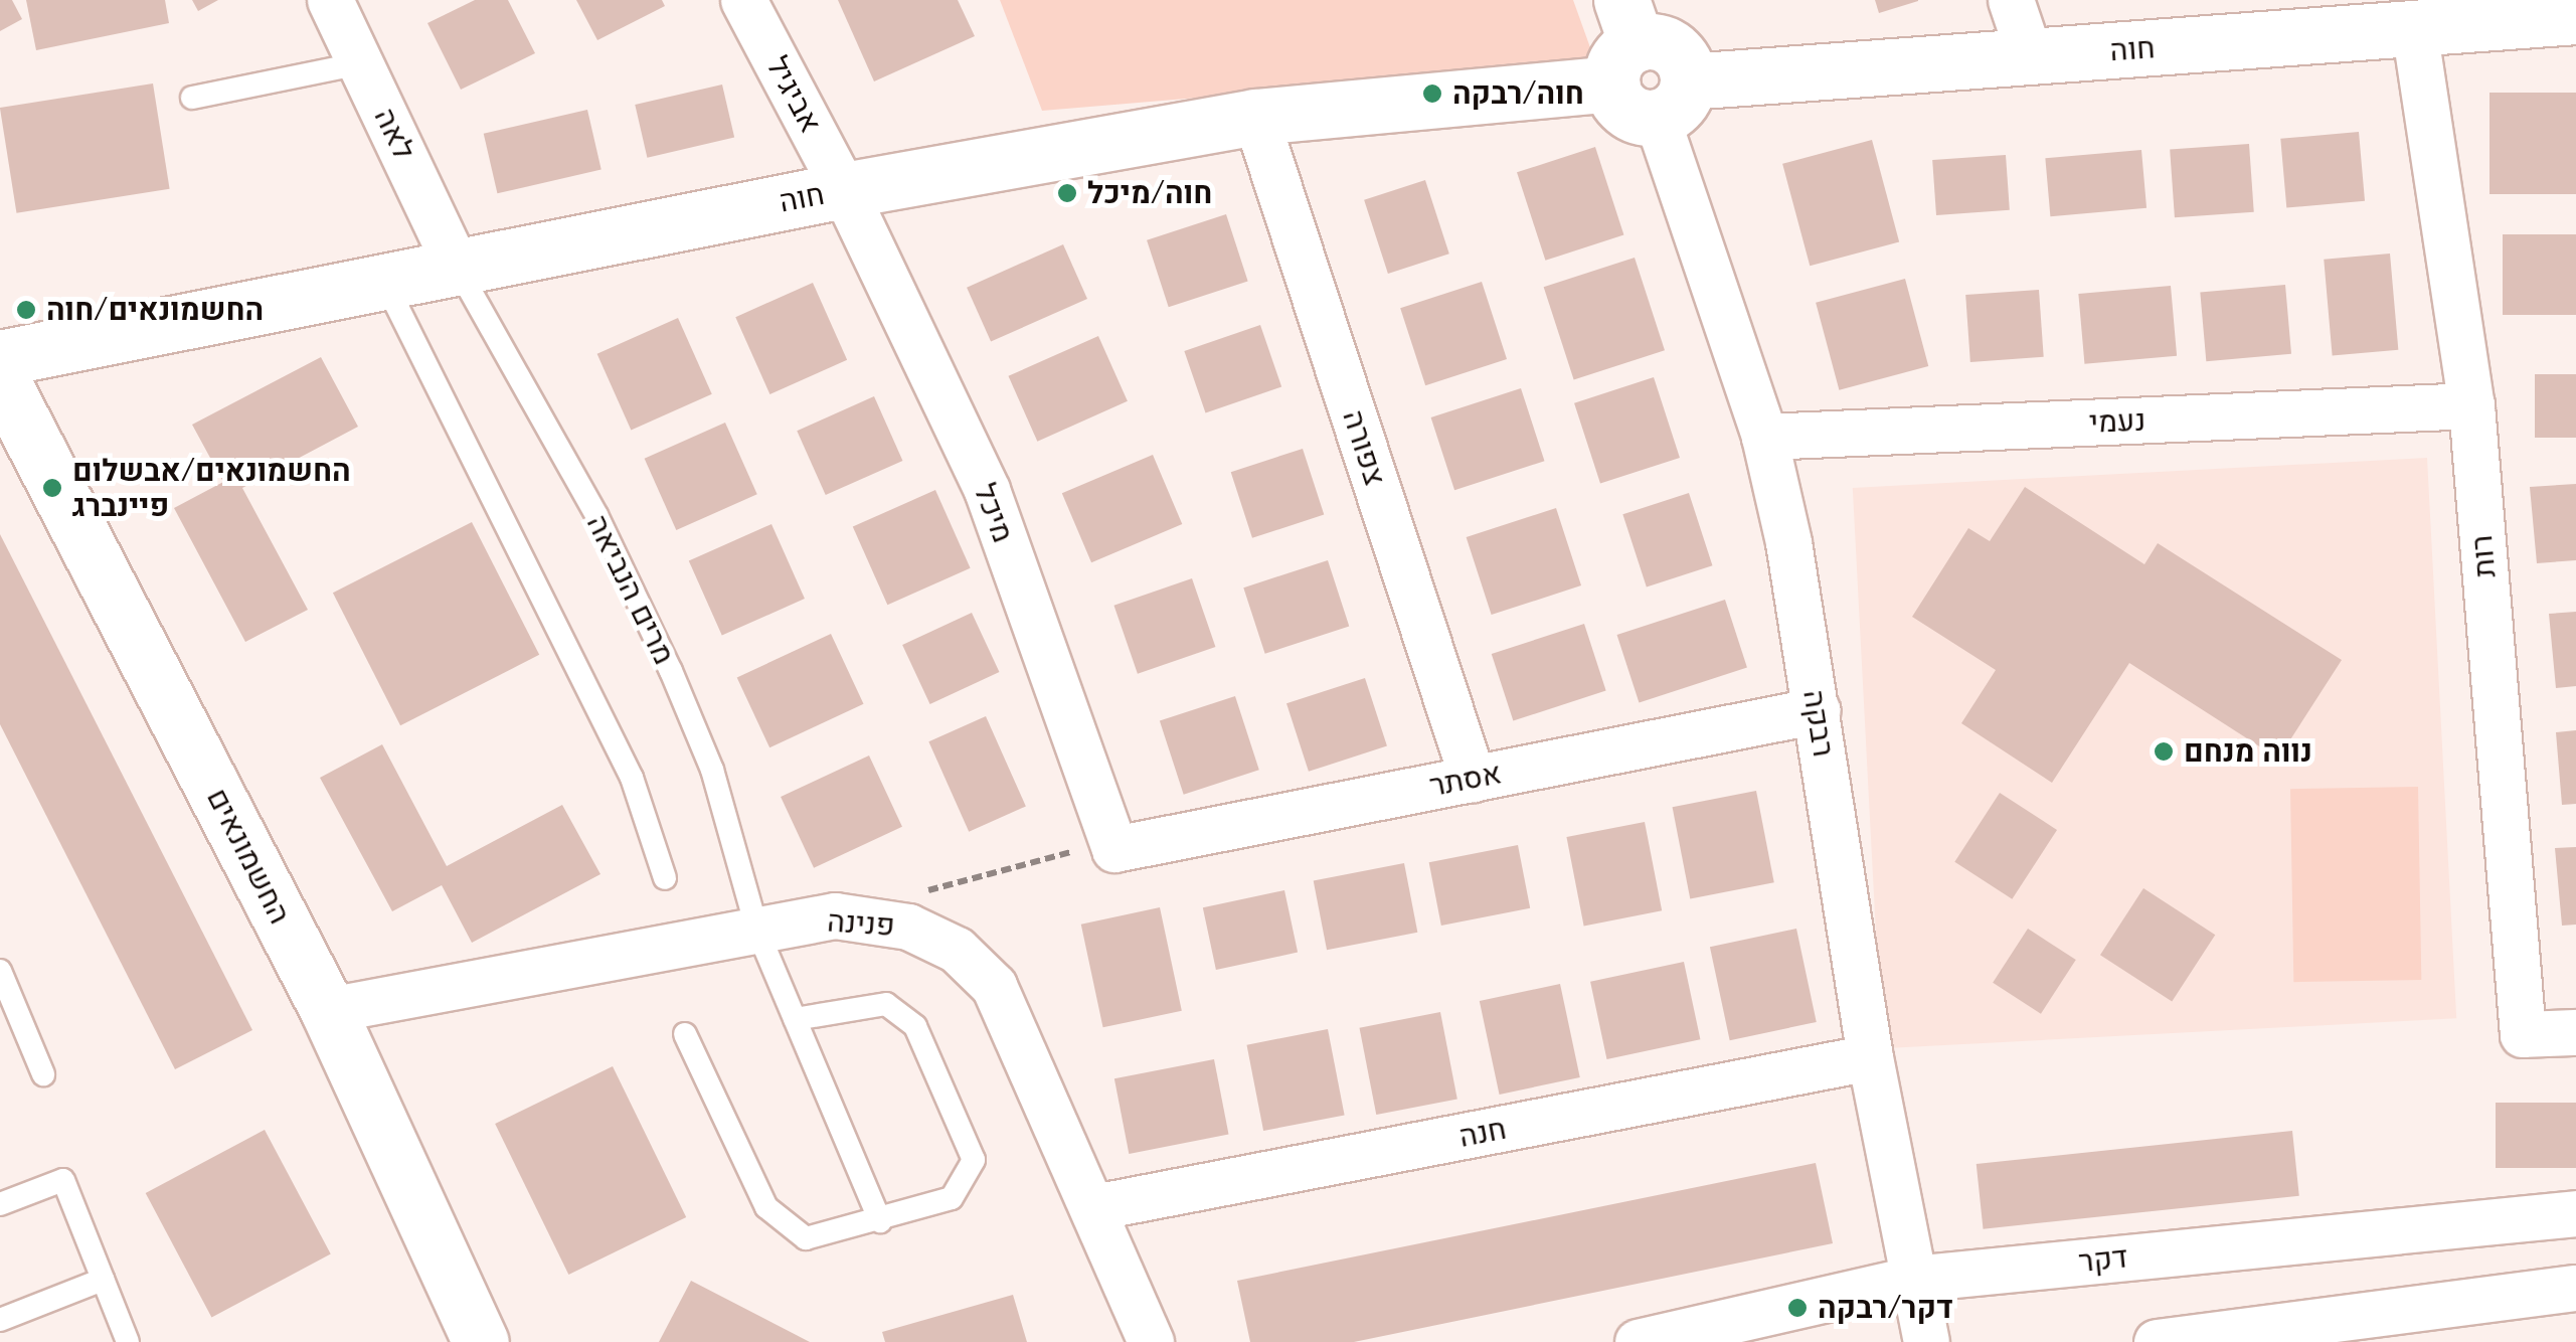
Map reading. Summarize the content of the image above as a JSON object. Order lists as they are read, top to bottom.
{
  "streets": {
    "street": [
      "חוה",
      "אביגיל",
      "לאה",
      "נעמי",
      "צפורה",
      "מיכל",
      "רות",
      "רבקה",
      "אסתר",
      "החשמונאים",
      "פנינה",
      "חנה",
      "דקר"
    ],
    "lane": ["מרים הנביאה"]
  },
  "crossings": [
    ["חוה", "אביגיל"],
    ["חוה", "לאה"],
    ["חוה", "צפורה"],
    ["חוה", "מיכל"],
    ["חוה", "רות"],
    ["חוה", "מרים הנביאה"],
    ["חוה", "רבקה"],
    ["אביגיל", "מיכל"],
    ["לאה", "מרים הנביאה"],
    ["נעמי", "רות"],
    ["נעמי", "רבקה"],
    ["צפורה", "אסתר"],
    ["מיכל", "אסתר"],
    ["מרים הנביאה", "פנינה"],
    ["רבקה", "אסתר"],
    ["רבקה", "חנה"],
    ["רבקה", "דקר"],
    ["החשמונאים", "פנינה"],
    ["פנינה", "חנה"]
  ],
  "places": [
    "חוה/רבקה",
    "חוה/מיכל",
    "החשמונאים/חוה",
    "החשמונאים/אבשלום פיינברג",
    "נווה מנחם",
    "דקר/רבקה"
  ]
}
